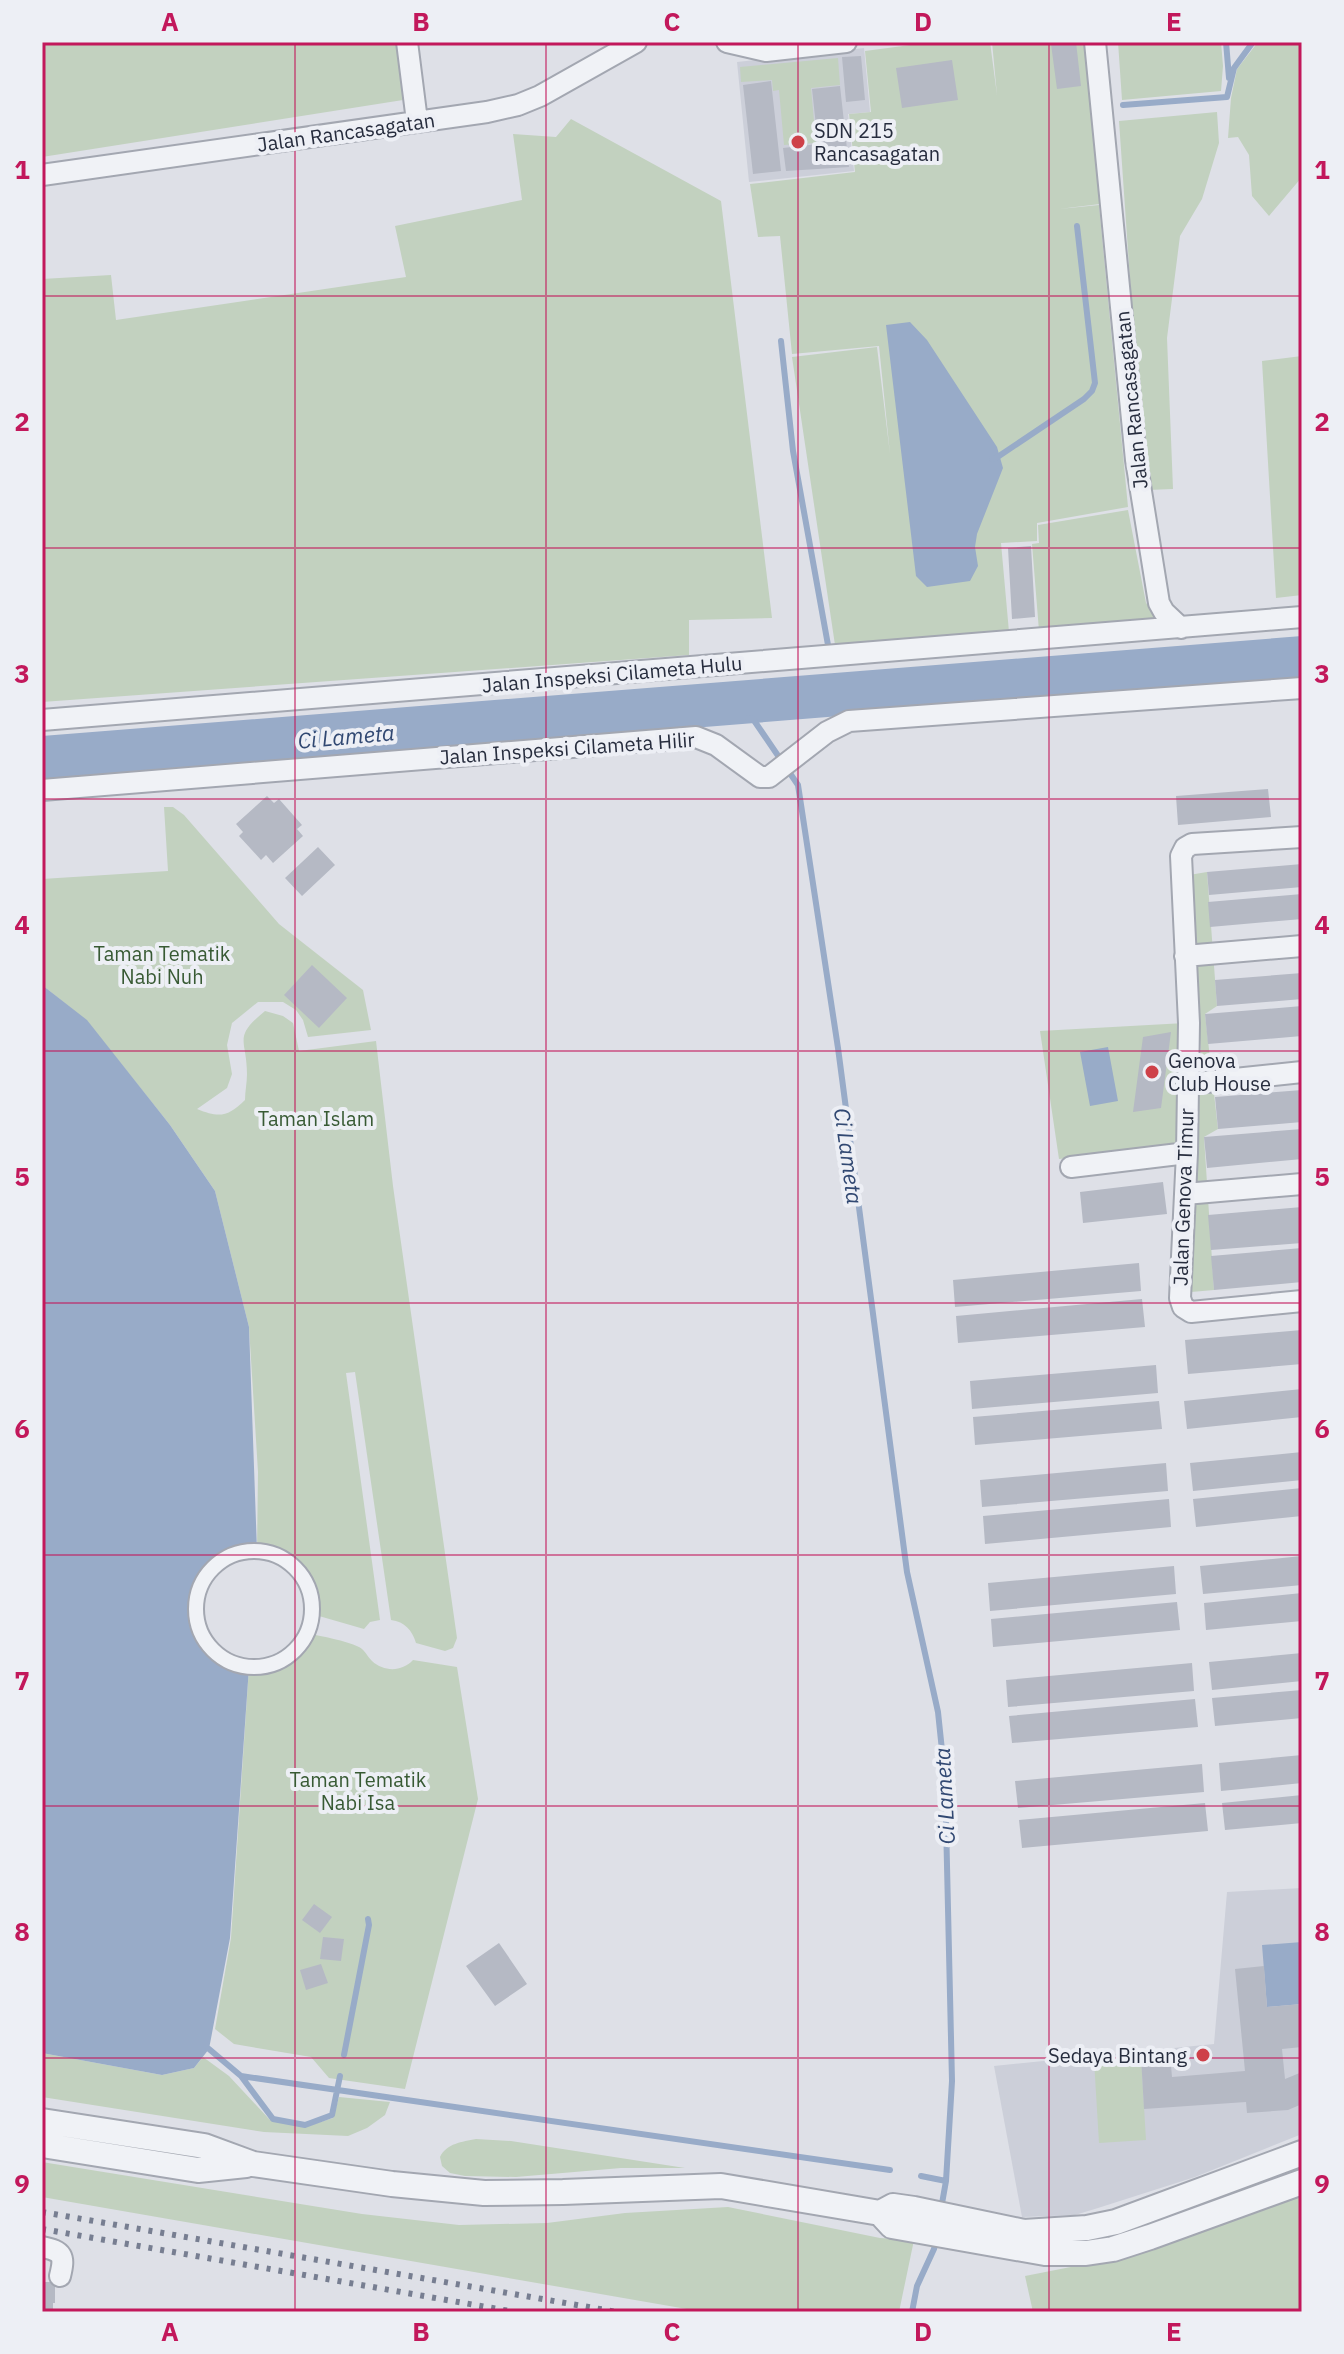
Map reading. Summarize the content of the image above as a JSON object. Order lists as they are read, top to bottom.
{
  "streets": {
    "street": [
      "Jalan Rancasagatan",
      "Jalan Inspeksi Cilameta Hulu",
      "Jalan Inspeksi Cilameta Hilir",
      "Jalan Genova Timur"
    ]
  },
  "crossings": [
    ["Jalan Rancasagatan", "Jalan Inspeksi Cilameta Hulu"]
  ],
  "water": ["Ci Lameta"],
  "parks": ["Taman Tematik Nabi Nuh", "Taman Islam", "Taman Tematik Nabi Isa"],
  "places": ["SDN 215 Rancasagatan", "Genova Club House", "Sedaya Bintang"],
  "grid": {
    "columns": [
      "A",
      "B",
      "C",
      "D",
      "E"
    ],
    "rows": [
      "1",
      "2",
      "3",
      "4",
      "5",
      "6",
      "7",
      "8",
      "9"
    ]
  }
}
